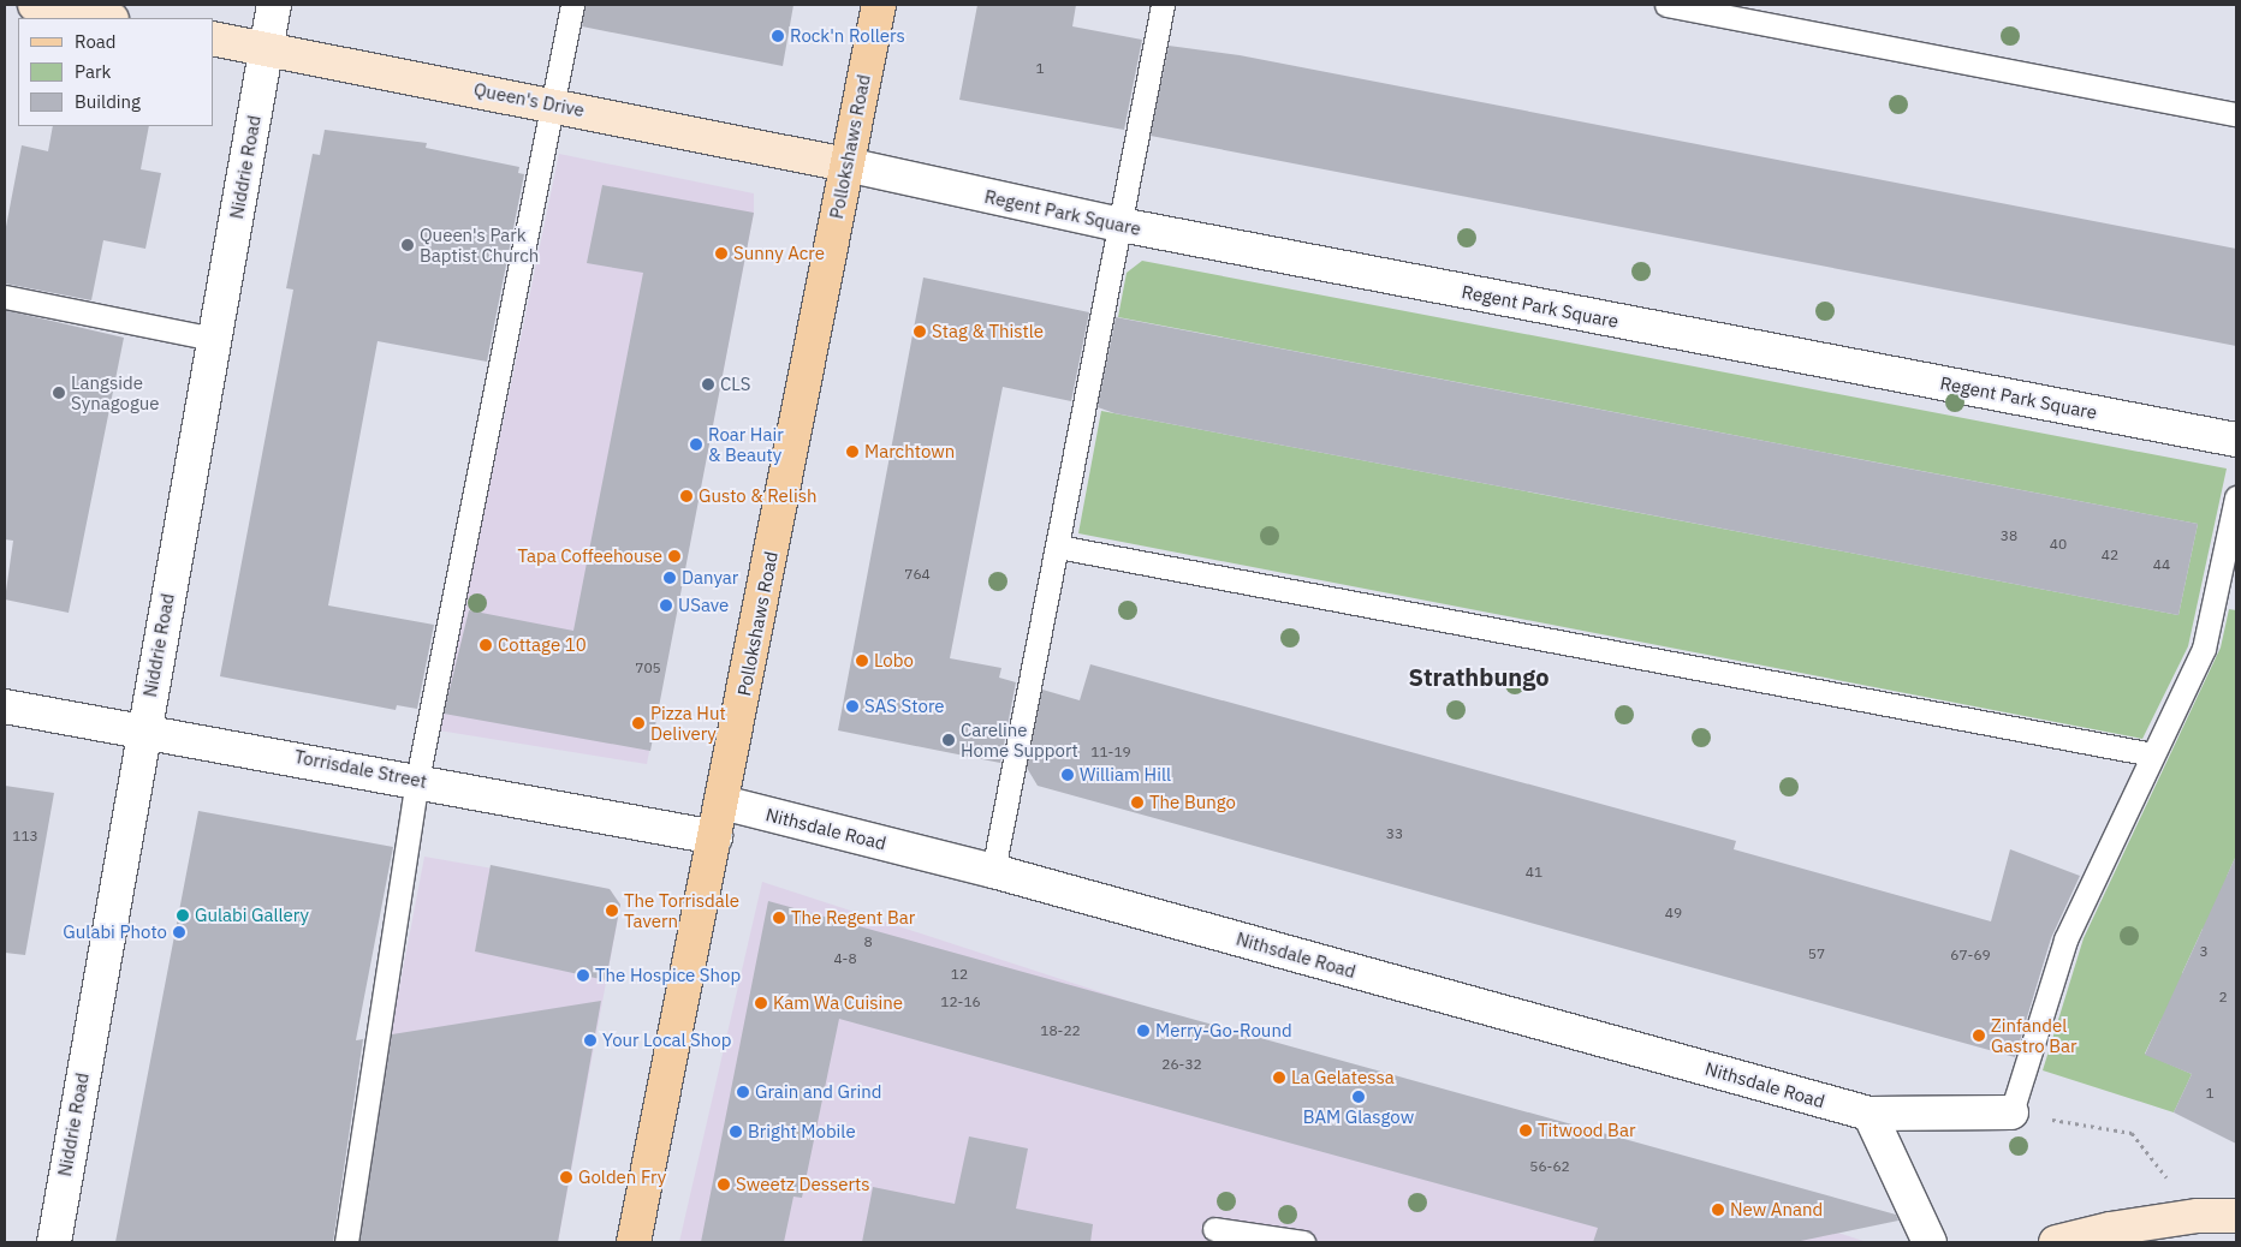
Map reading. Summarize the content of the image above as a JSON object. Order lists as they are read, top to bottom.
{
  "streets": {
    "main road": ["Pollokshaws Road"],
    "street": [
      "Queen's Drive",
      "Niddrie Road",
      "Regent Park Square",
      "Torrisdale Street",
      "Nithsdale Road"
    ]
  },
  "crossings": [
    ["Queen's Drive", "Pollokshaws Road"],
    ["Queen's Drive", "Niddrie Road"],
    ["Queen's Drive", "Regent Park Square"],
    ["Pollokshaws Road", "Regent Park Square"],
    ["Pollokshaws Road", "Torrisdale Street"],
    ["Pollokshaws Road", "Nithsdale Road"],
    ["Niddrie Road", "Torrisdale Street"]
  ],
  "districts": ["Strathbungo"],
  "places": [
    "Rock'n Rollers",
    "Queen's Park Baptist Church",
    "Sunny Acre",
    "Stag & Thistle",
    "CLS",
    "Langside Synagogue",
    "Roar Hair & Beauty",
    "Marchtown",
    "Gusto & Relish",
    "Tapa Coffeehouse",
    "Danyar",
    "USave",
    "Cottage 10",
    "Lobo",
    "SAS Store",
    "Pizza Hut Delivery",
    "Careline Home Support",
    "William Hill",
    "The Bungo",
    "The Torrisdale Tavern",
    "Gulabi Gallery",
    "The Regent Bar",
    "Gulabi Photo",
    "The Hospice Shop",
    "Kam Wa Cuisine",
    "Merry-Go-Round",
    "Zinfandel Gastro Bar",
    "Your Local Shop",
    "La Gelatessa",
    "Grain and Grind",
    "BAM Glasgow",
    "Titwood Bar",
    "Bright Mobile",
    "Golden Fry",
    "Sweetz Desserts",
    "New Anand"
  ],
  "house_numbers": [
    "1",
    "38",
    "40",
    "42",
    "44",
    "764",
    "705",
    "11-19",
    "33",
    "113",
    "41",
    "49",
    "8",
    "3",
    "57",
    "67-69",
    "4-8",
    "12",
    "2",
    "12-16",
    "18-22",
    "26-32",
    "1",
    "56-62"
  ],
  "legend": ["Road", "Park", "Building"]
}
